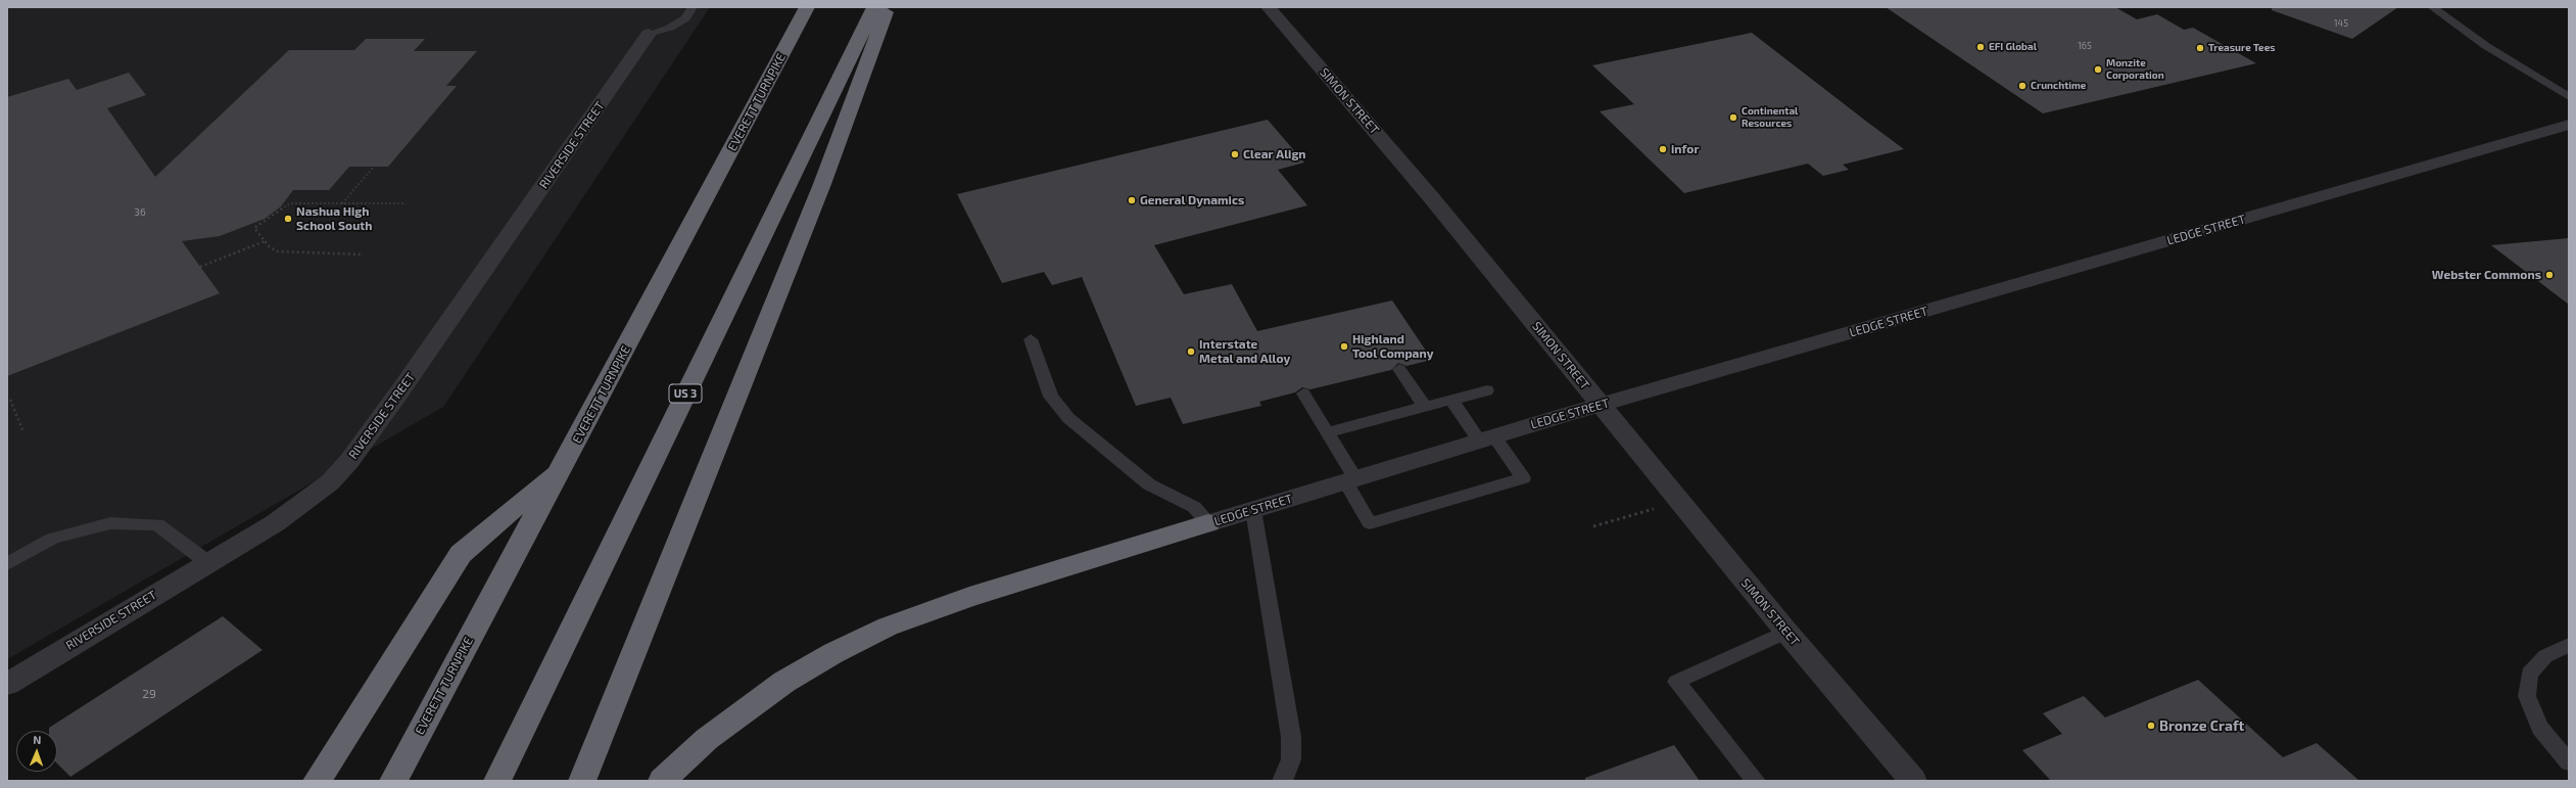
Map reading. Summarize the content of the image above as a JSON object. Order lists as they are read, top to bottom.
{
  "streets": {
    "highway": ["EVERETT TURNPIKE", "US 3"],
    "street": ["SIMON STREET", "RIVERSIDE STREET", "LEDGE STREET"]
  },
  "crossings": [
    ["SIMON STREET", "LEDGE STREET"]
  ],
  "places": [
    "EFI Global",
    "Treasure Tees",
    "Monzite Corporation",
    "Crunchtime",
    "Continental Resources",
    "infor",
    "Clear Align",
    "General Dynamics",
    "Nashua High School South",
    "Webster Commons",
    "Highland Tool Company",
    "Interstate Metal and Alloy",
    "Bronze Craft"
  ],
  "house_numbers": [
    "145",
    "165",
    "36",
    "29"
  ],
  "north": "top"
}
